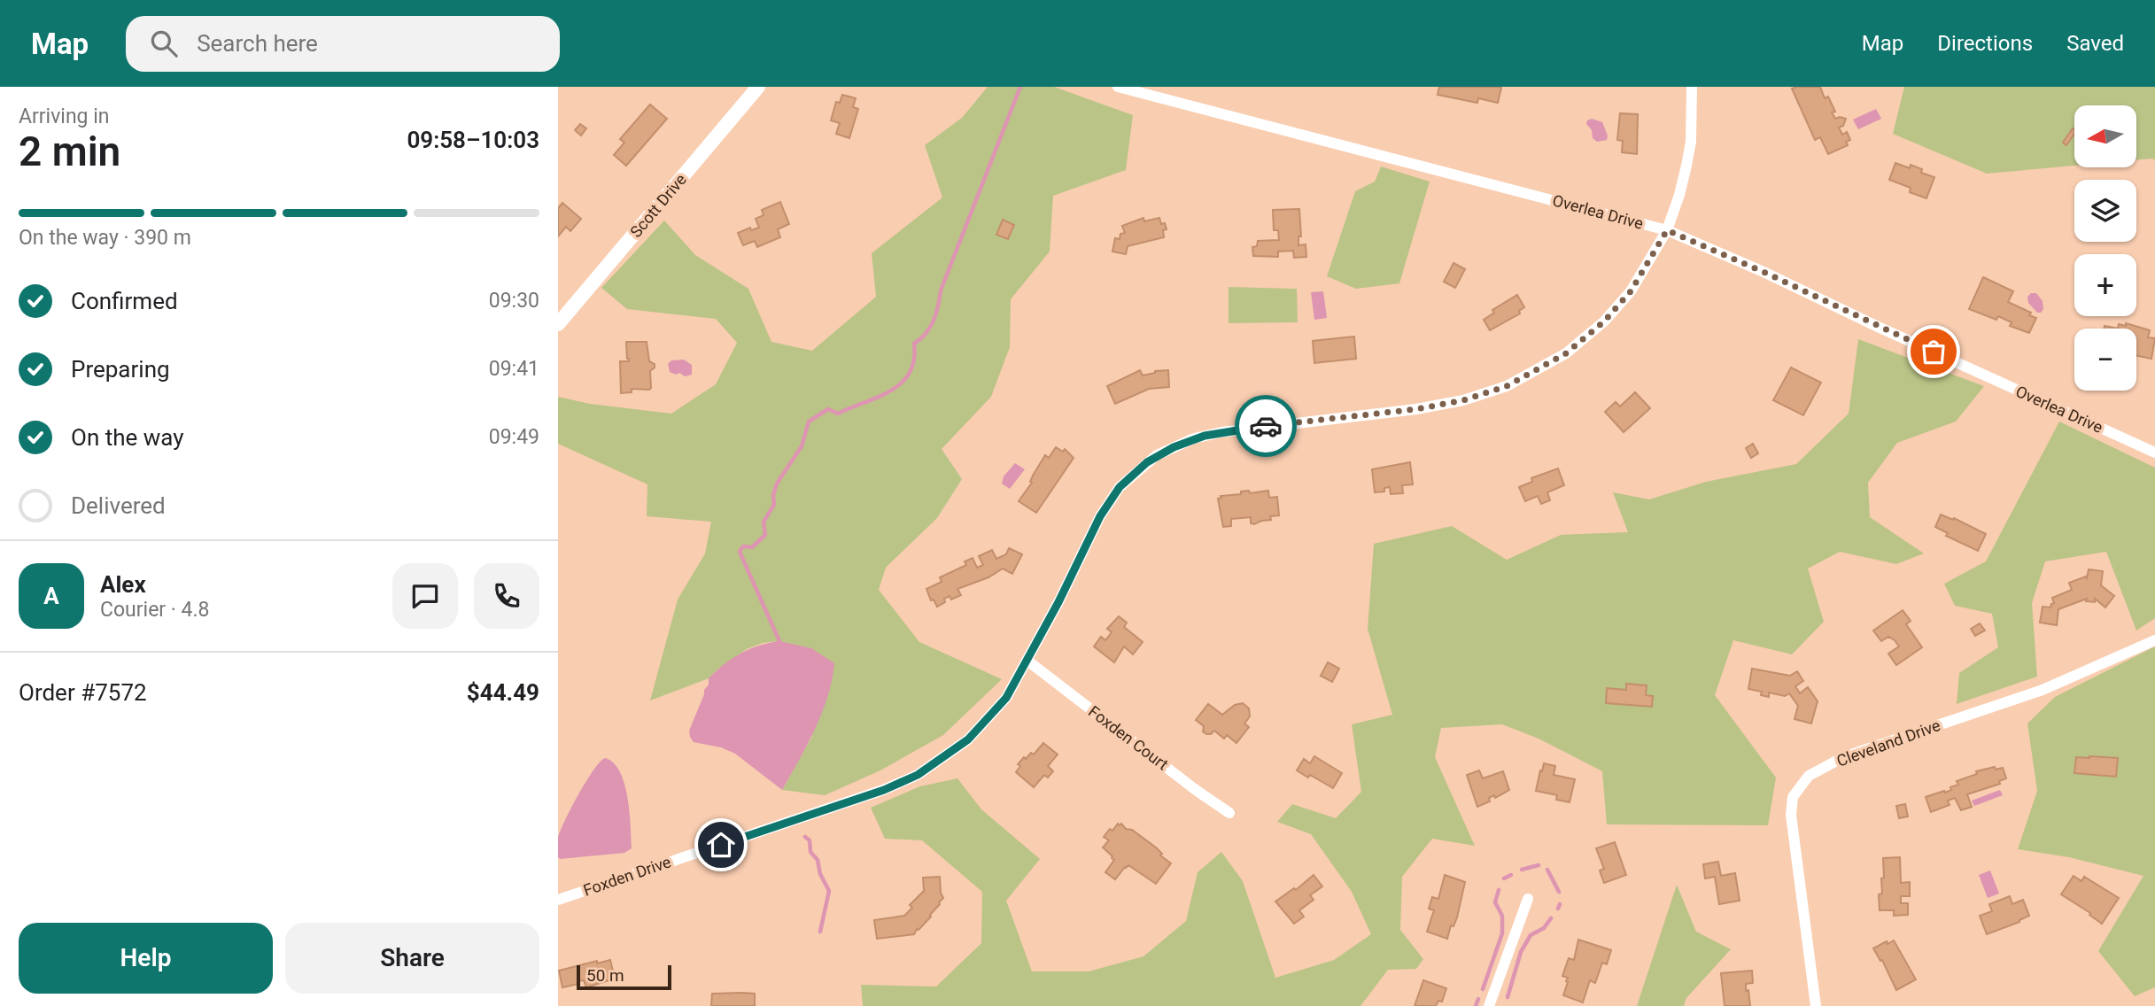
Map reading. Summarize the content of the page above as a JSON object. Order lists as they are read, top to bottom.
{
  "streets": {
    "street": [
      "Scott Drive",
      "Overlea Drive",
      "Foxden Court",
      "Cleveland Drive",
      "Foxden Drive"
    ]
  },
  "crossings": [
    ["Overlea Drive", "Foxden Drive"],
    ["Foxden Court", "Foxden Drive"]
  ],
  "scale_bar": "50 m",
  "north": "left",
  "page": {
    "header": "Map",
    "search": "Search here",
    "nav": ["Map", "Directions", "Saved"],
    "heading": ["2 min", "Arriving in", "09:58–10:03"],
    "panel": [
      "Alex",
      "Courier · 4.8",
      "Order #7572",
      "$44.49"
    ],
    "map_buttons": ["+", "−"],
    "bar": "On the way · 390 m",
    "list": [
      ["Confirmed", "09:30"],
      ["Preparing", "09:41"],
      ["On the way", "09:49"],
      "Delivered"
    ],
    "round": "A",
    "buttons": ["Help", "Share"],
    "scale": "50 m"
  }
}
